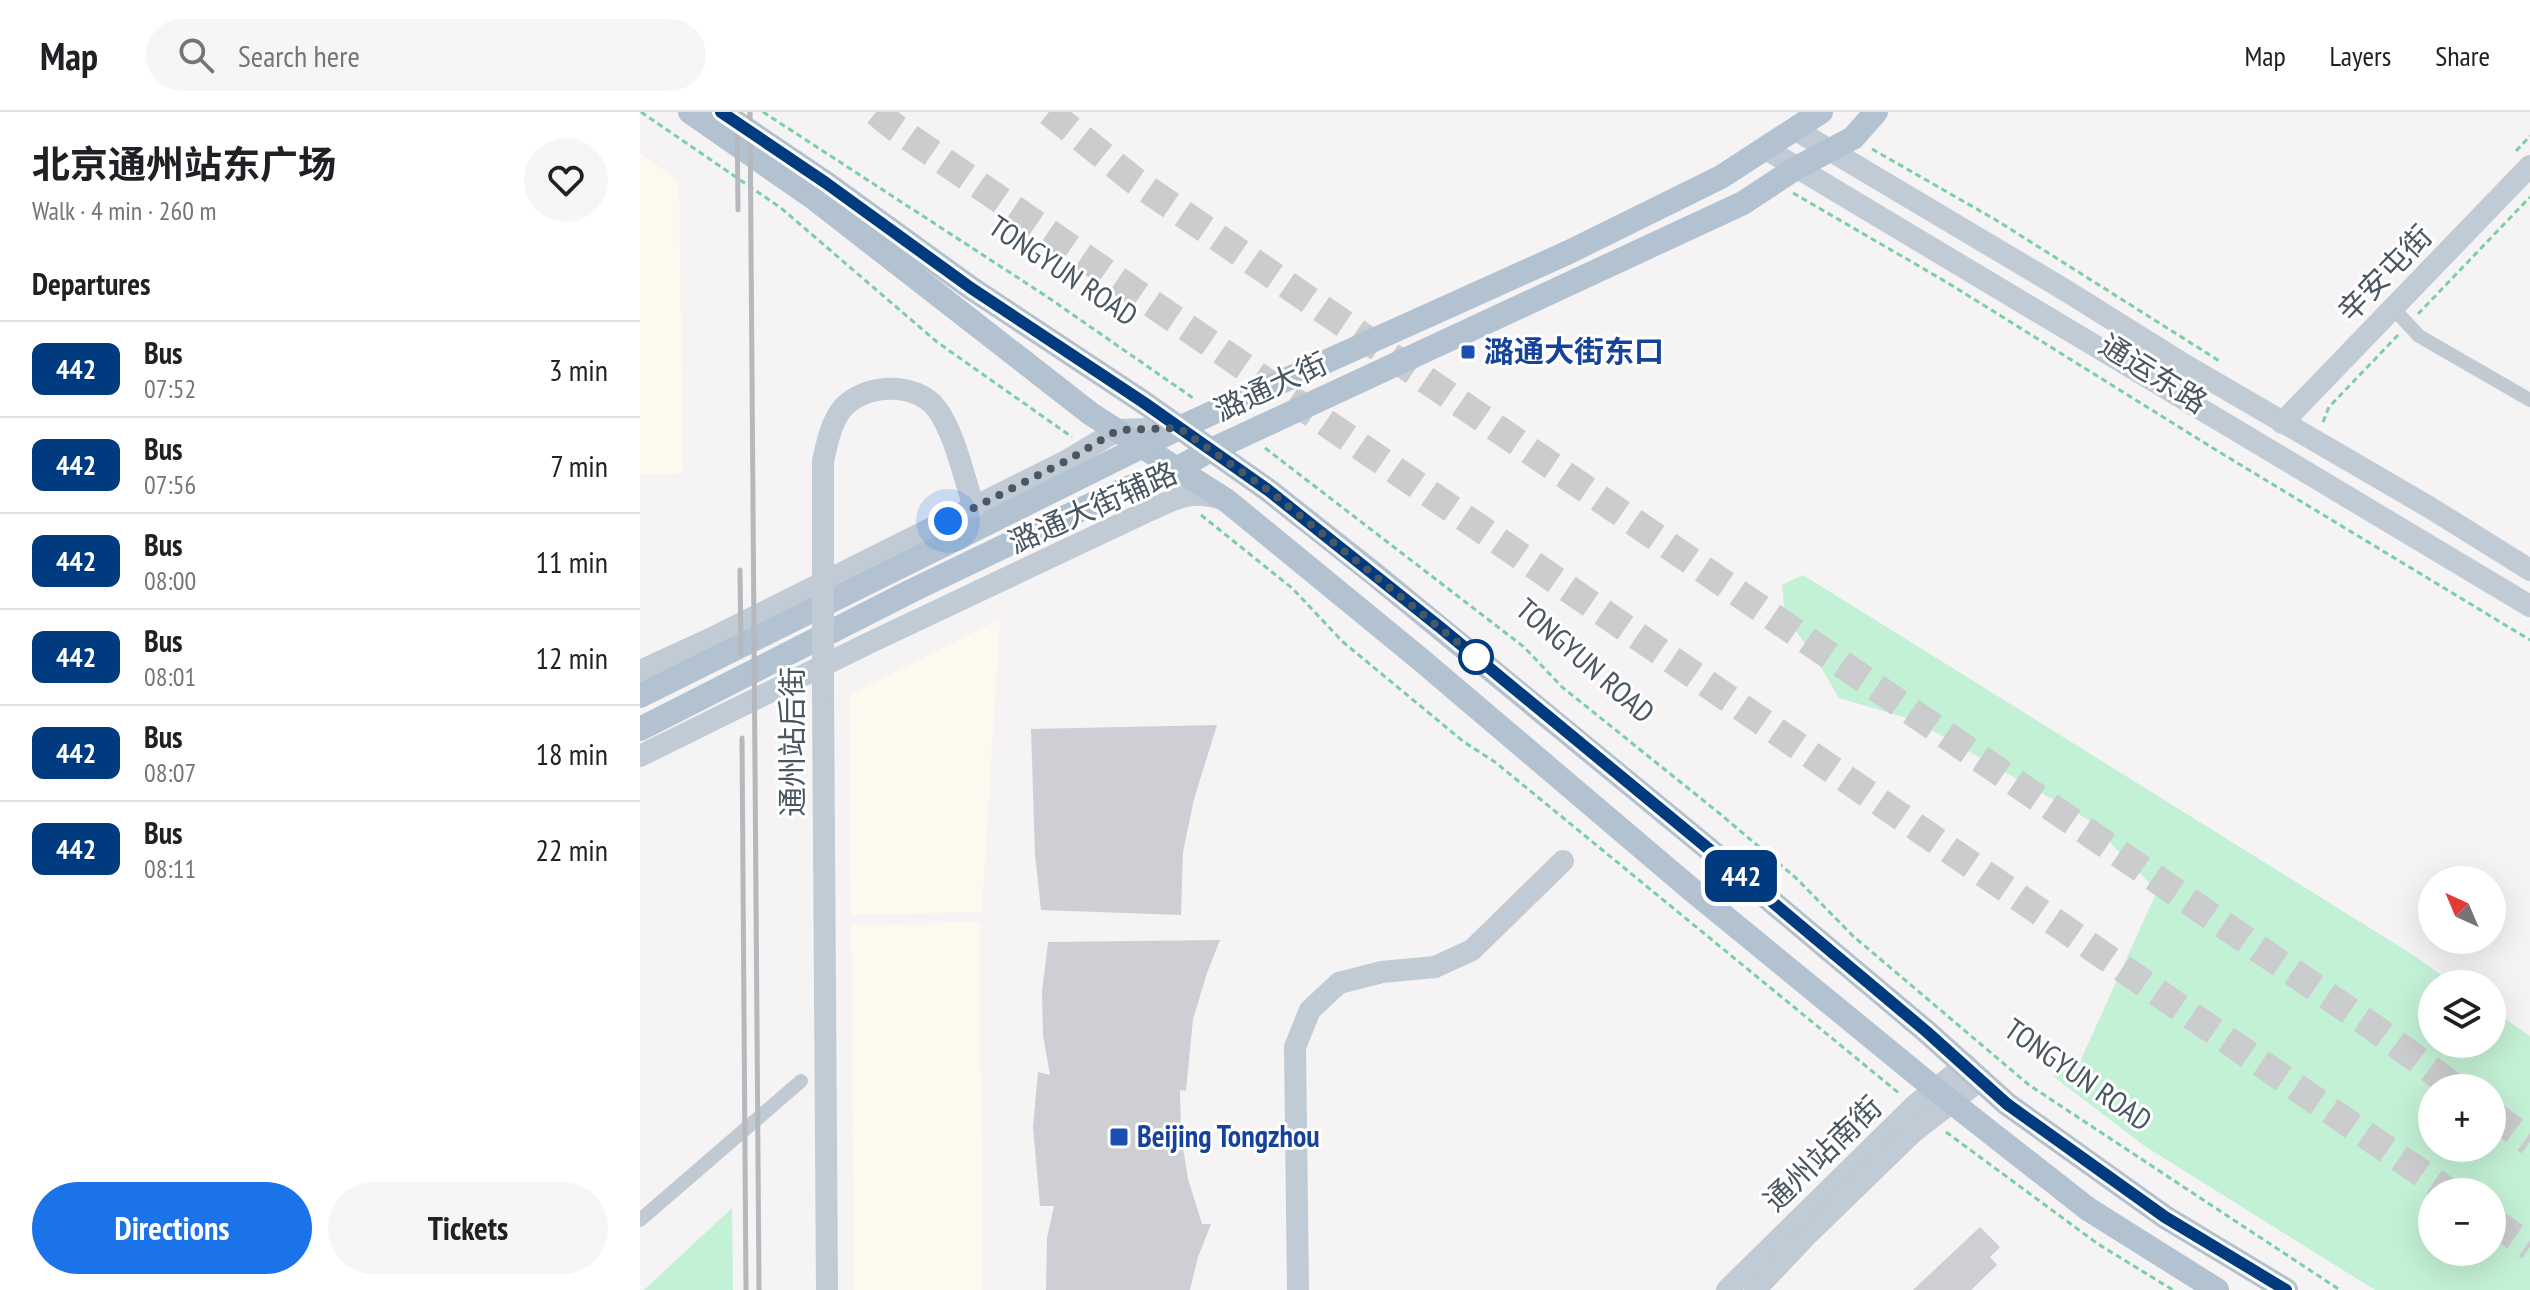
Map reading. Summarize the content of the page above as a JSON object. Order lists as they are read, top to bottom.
{
  "streets": {
    "main road": ["TONGYUN ROAD", "潞通大街"],
    "street": [
      "辛安屯街",
      "通运东路",
      "潞通大街辅路",
      "通州站后街",
      "通州站南街"
    ]
  },
  "crossings": [
    ["TONGYUN ROAD", "潞通大街"],
    ["TONGYUN ROAD", "潞通大街辅路"],
    ["TONGYUN ROAD", "通州站南街"],
    ["辛安屯街", "通运东路"],
    ["通运东路", "潞通大街"],
    ["潞通大街", "潞通大街辅路"],
    ["潞通大街辅路", "通州站后街"]
  ],
  "places": {
    "transit": ["潞通大街东口", "Beijing Tongzhou"]
  },
  "lines": ["bus line 442"],
  "north": "top left",
  "page": {
    "header": "Map",
    "search": "Search here",
    "nav": ["Map", "Layers", "Share"],
    "heading": [
      ["北京通州站东广场", "Walk · 4 min · 260 m"],
      "Departures"
    ],
    "on_map": "442",
    "list": [
      {
        "mark": "442",
        "name": "Bus",
        "note": "07:52",
        "value": "3 min"
      },
      {
        "mark": "442",
        "name": "Bus",
        "note": "07:56",
        "value": "7 min"
      },
      {
        "mark": "442",
        "name": "Bus",
        "note": "08:00",
        "value": "11 min"
      },
      {
        "mark": "442",
        "name": "Bus",
        "note": "08:01",
        "value": "12 min"
      },
      {
        "mark": "442",
        "name": "Bus",
        "note": "08:07",
        "value": "18 min"
      },
      {
        "mark": "442",
        "name": "Bus",
        "note": "08:11",
        "value": "22 min"
      }
    ],
    "map_buttons": ["+", "−"],
    "buttons": ["Directions", "Tickets"]
  }
}
